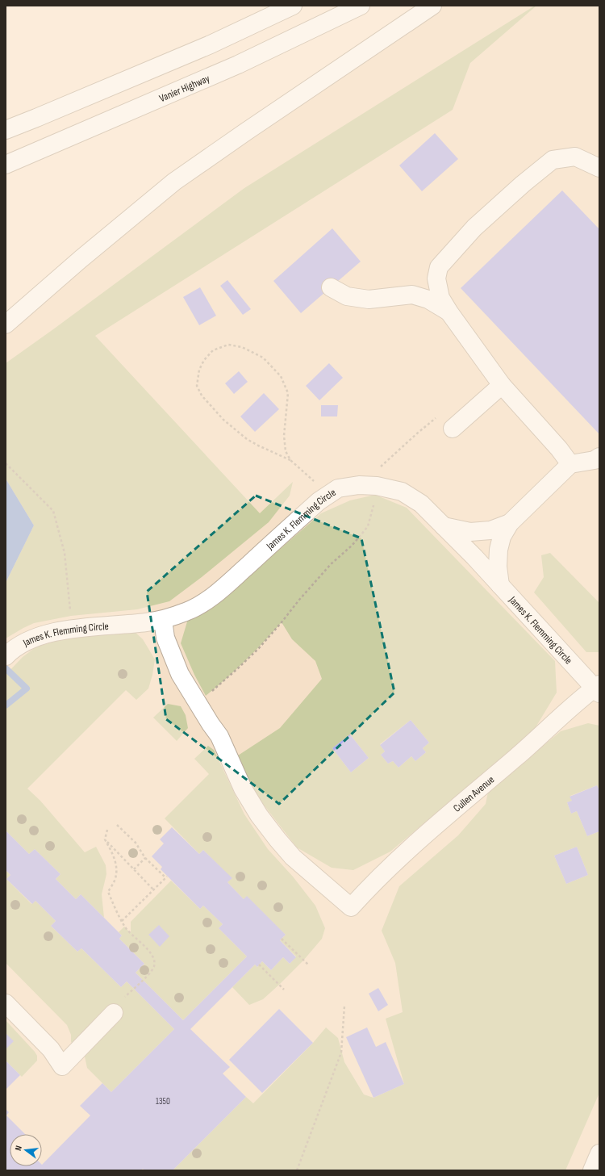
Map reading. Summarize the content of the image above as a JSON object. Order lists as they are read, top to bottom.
{
  "streets": {
    "main road": ["Vanier Highway", "James K. Flemming Circle", "Cullen Avenue"]
  },
  "crossings": [
    ["James K. Flemming Circle", "Cullen Avenue"]
  ],
  "house_numbers": ["1350"],
  "north": "left"
}
